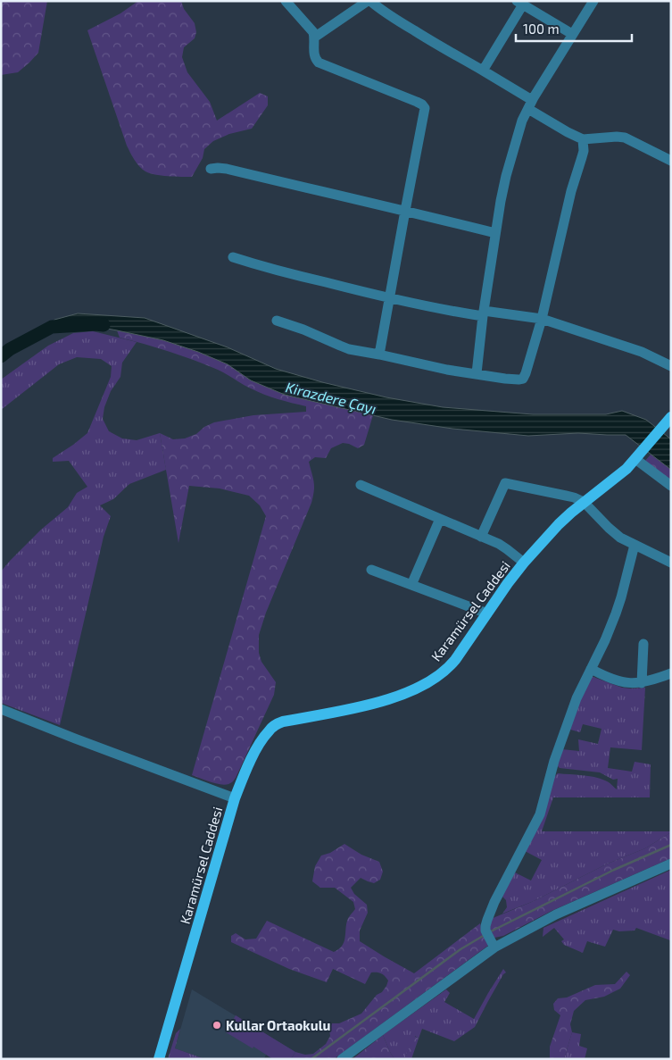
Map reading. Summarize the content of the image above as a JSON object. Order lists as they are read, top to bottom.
{
  "streets": {
    "main road": ["Karamürsel Caddesi"]
  },
  "water": ["Kirazdere Çayı"],
  "places": ["Kullar Ortaokulu"],
  "scale_bar": "100 m"
}
